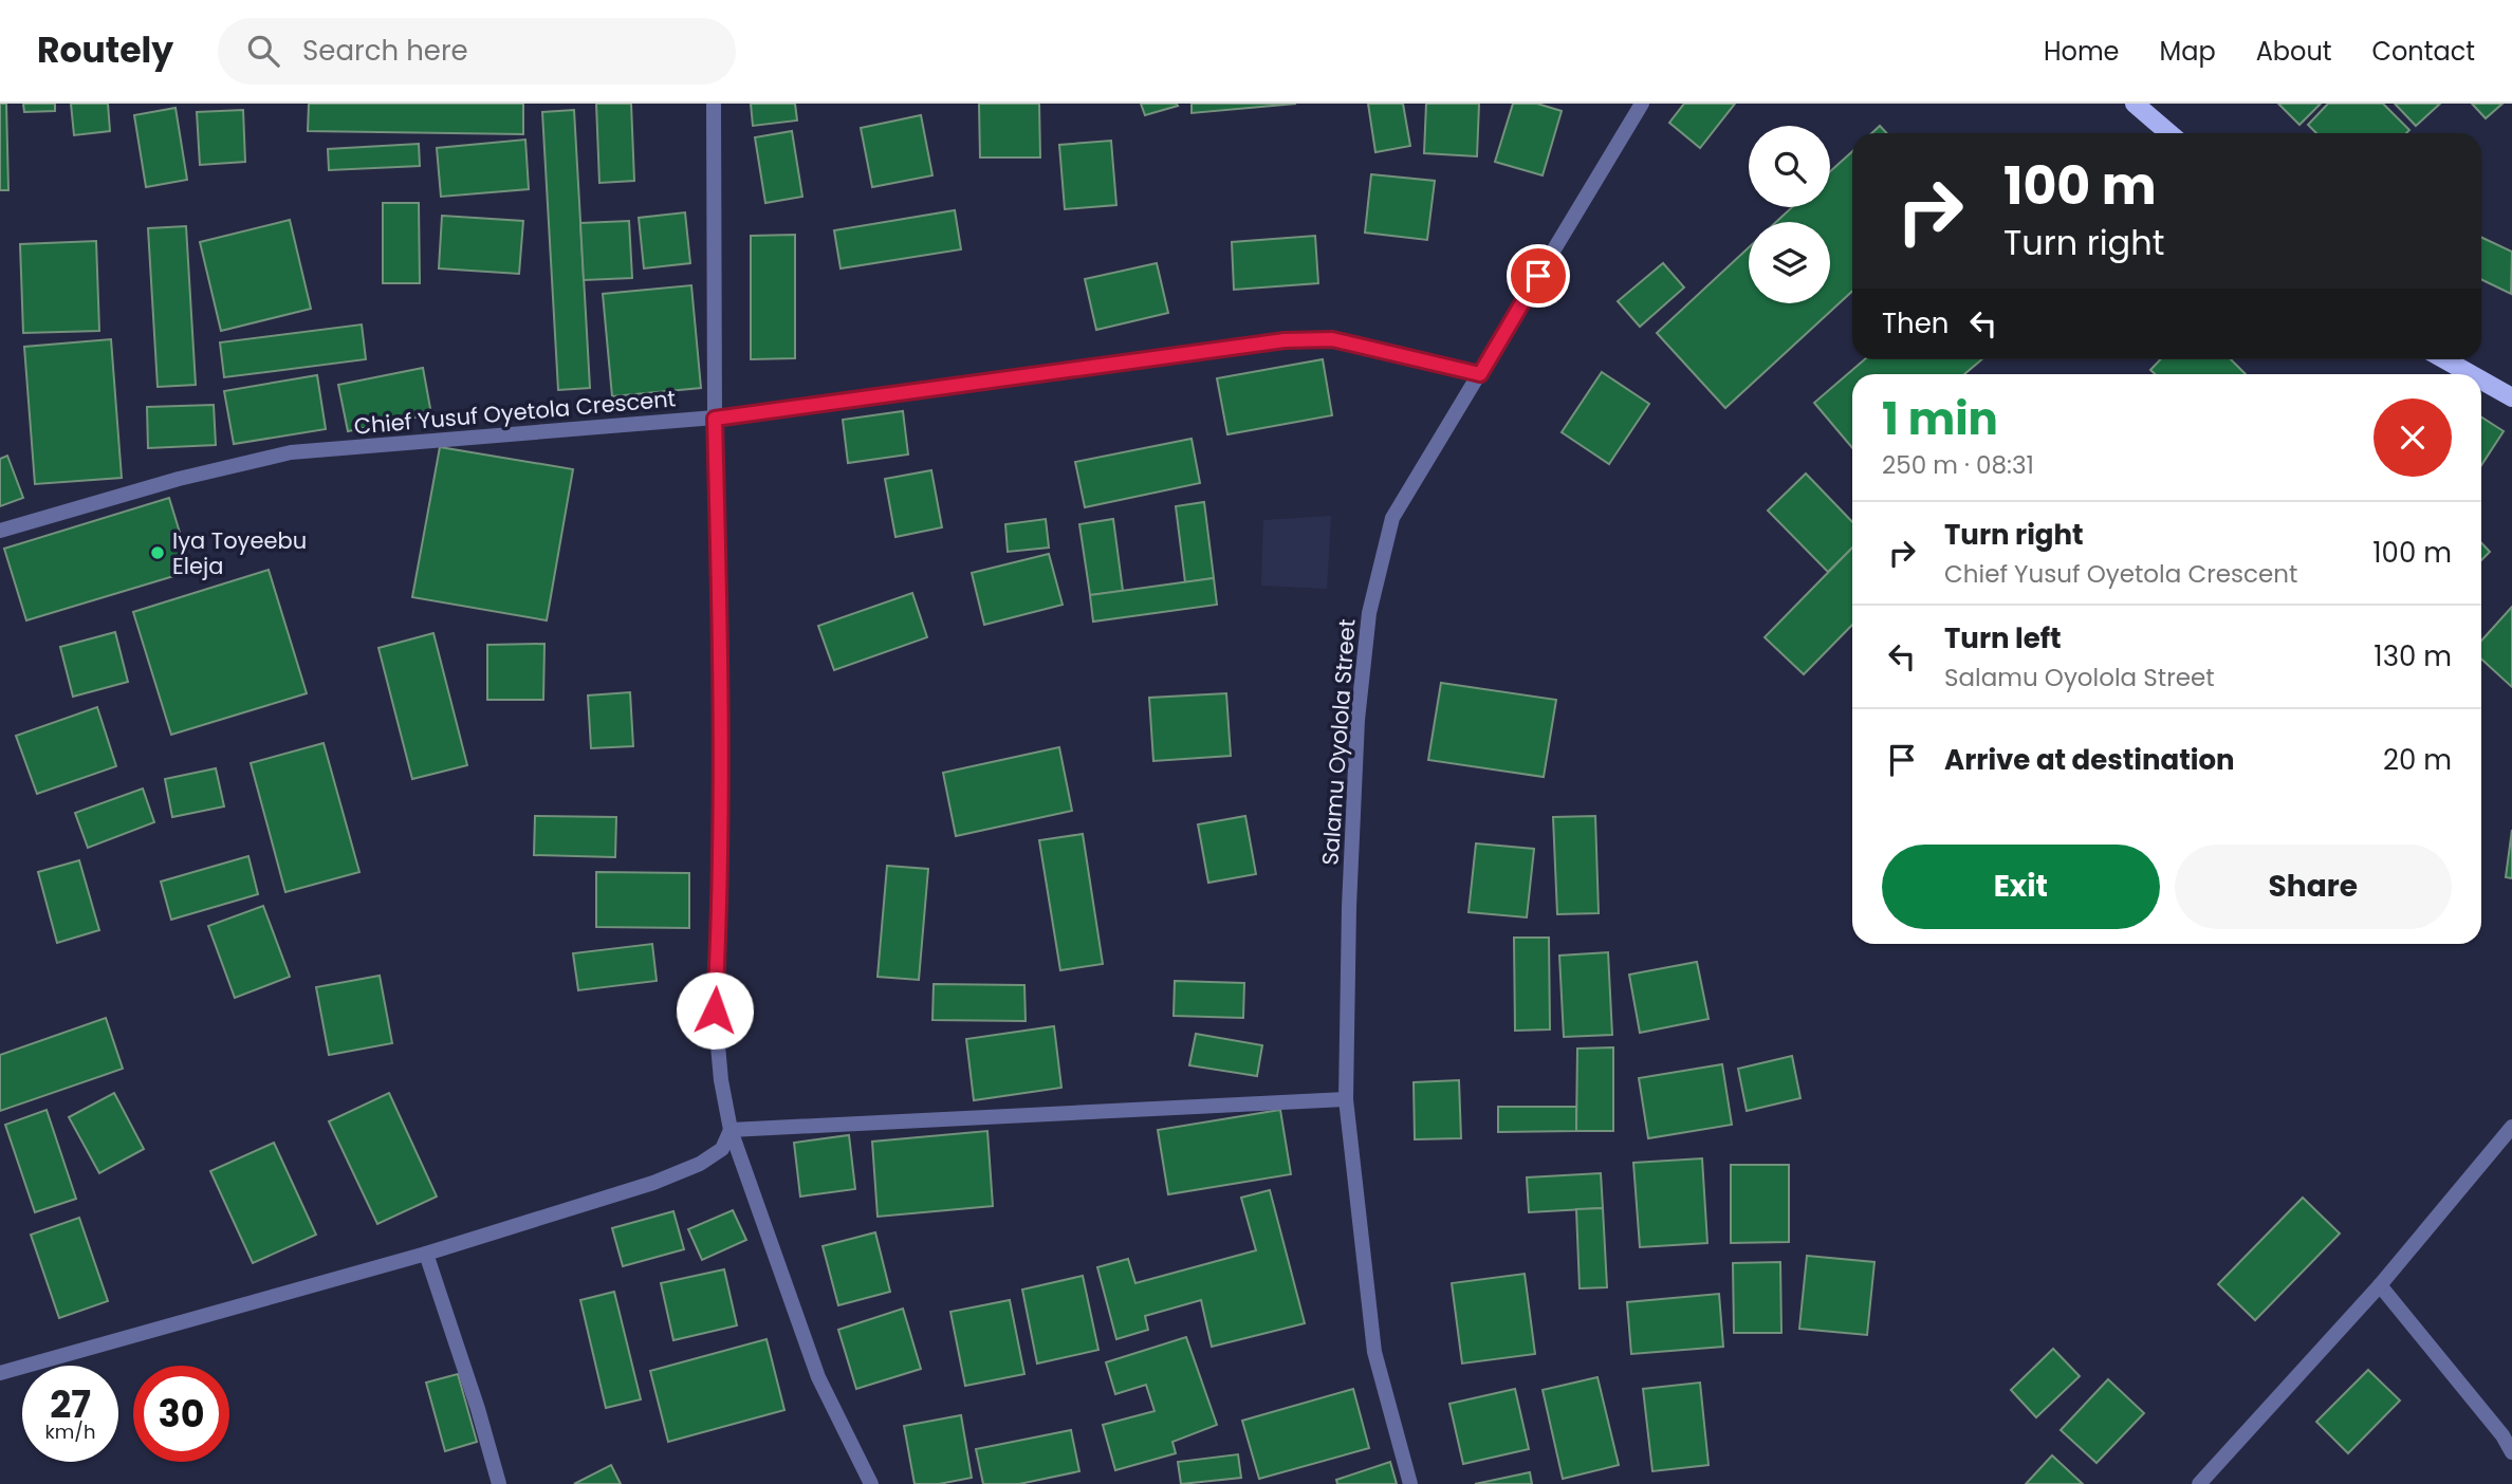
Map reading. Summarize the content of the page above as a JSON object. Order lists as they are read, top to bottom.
{
  "streets": {
    "street": ["Chief Yusuf Oyetola Crescent", "Salamu Oyolola Street"]
  },
  "crossings": [
    ["Chief Yusuf Oyetola Crescent", "Salamu Oyolola Street"]
  ],
  "places": ["Iya Toyeebu Eleja"],
  "page": {
    "header": "Routely",
    "search": "Search here",
    "nav": [
      "Home",
      "Map",
      "About",
      "Contact"
    ],
    "turn": ["100 m", "Turn right"],
    "then": "Then",
    "heading": ["1 min", "250 m · 08:31"],
    "list": [
      {
        "name": "Turn right",
        "note": "Chief Yusuf Oyetola Crescent",
        "value": "100 m"
      },
      {
        "name": "Turn left",
        "note": "Salamu Oyolola Street",
        "value": "130 m"
      },
      {
        "name": "Arrive at destination",
        "value": "20 m"
      }
    ],
    "buttons": ["Exit", "Share"],
    "speed": "27 km/h",
    "limit": "30"
  }
}
